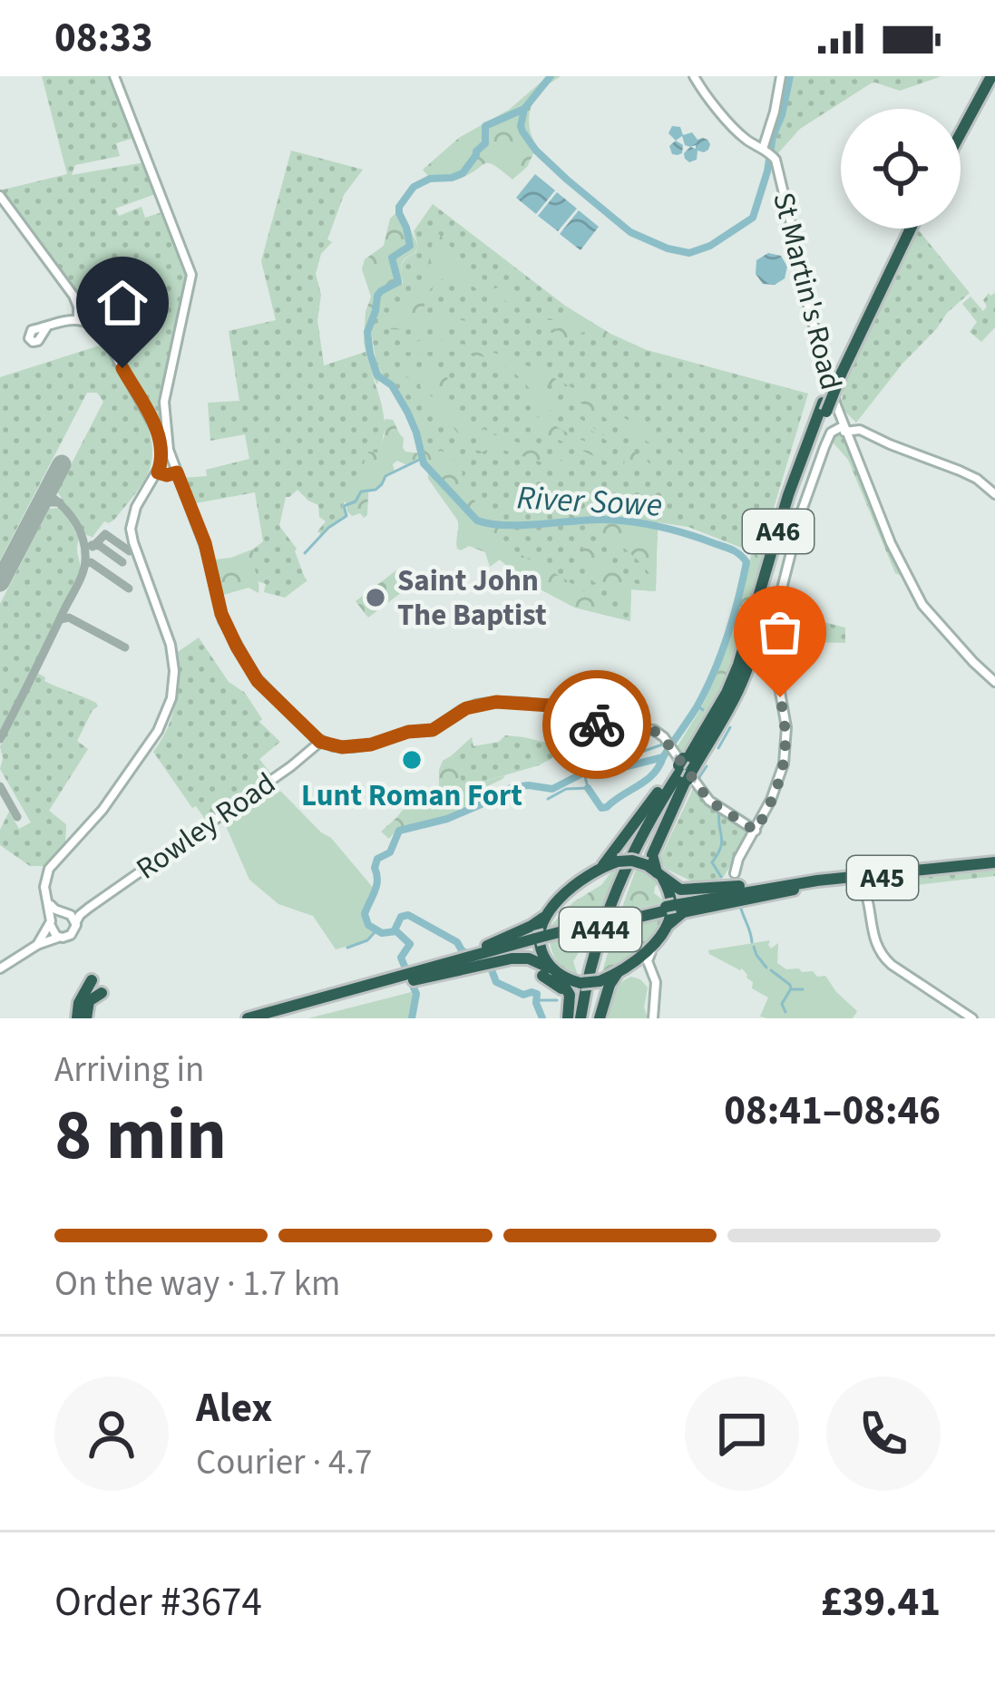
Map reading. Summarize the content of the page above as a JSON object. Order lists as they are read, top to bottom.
{
  "streets": {
    "highway": ["A46", "A45", "A444"],
    "street": ["St Martin's Road", "Rowley Road"]
  },
  "crossings": [
    ["A46", "A45"],
    ["A46", "A444"]
  ],
  "water": ["River Sowe"],
  "places": ["Saint John The Baptist", "Lunt Roman Fort"],
  "page": {
    "status": "08:33",
    "heading": ["8 min", "Arriving in", "08:41–08:46"],
    "panel": [
      "Alex",
      "Courier · 4.7",
      "Order #3674",
      "£39.41"
    ],
    "bar": "On the way · 1.7 km"
  }
}
